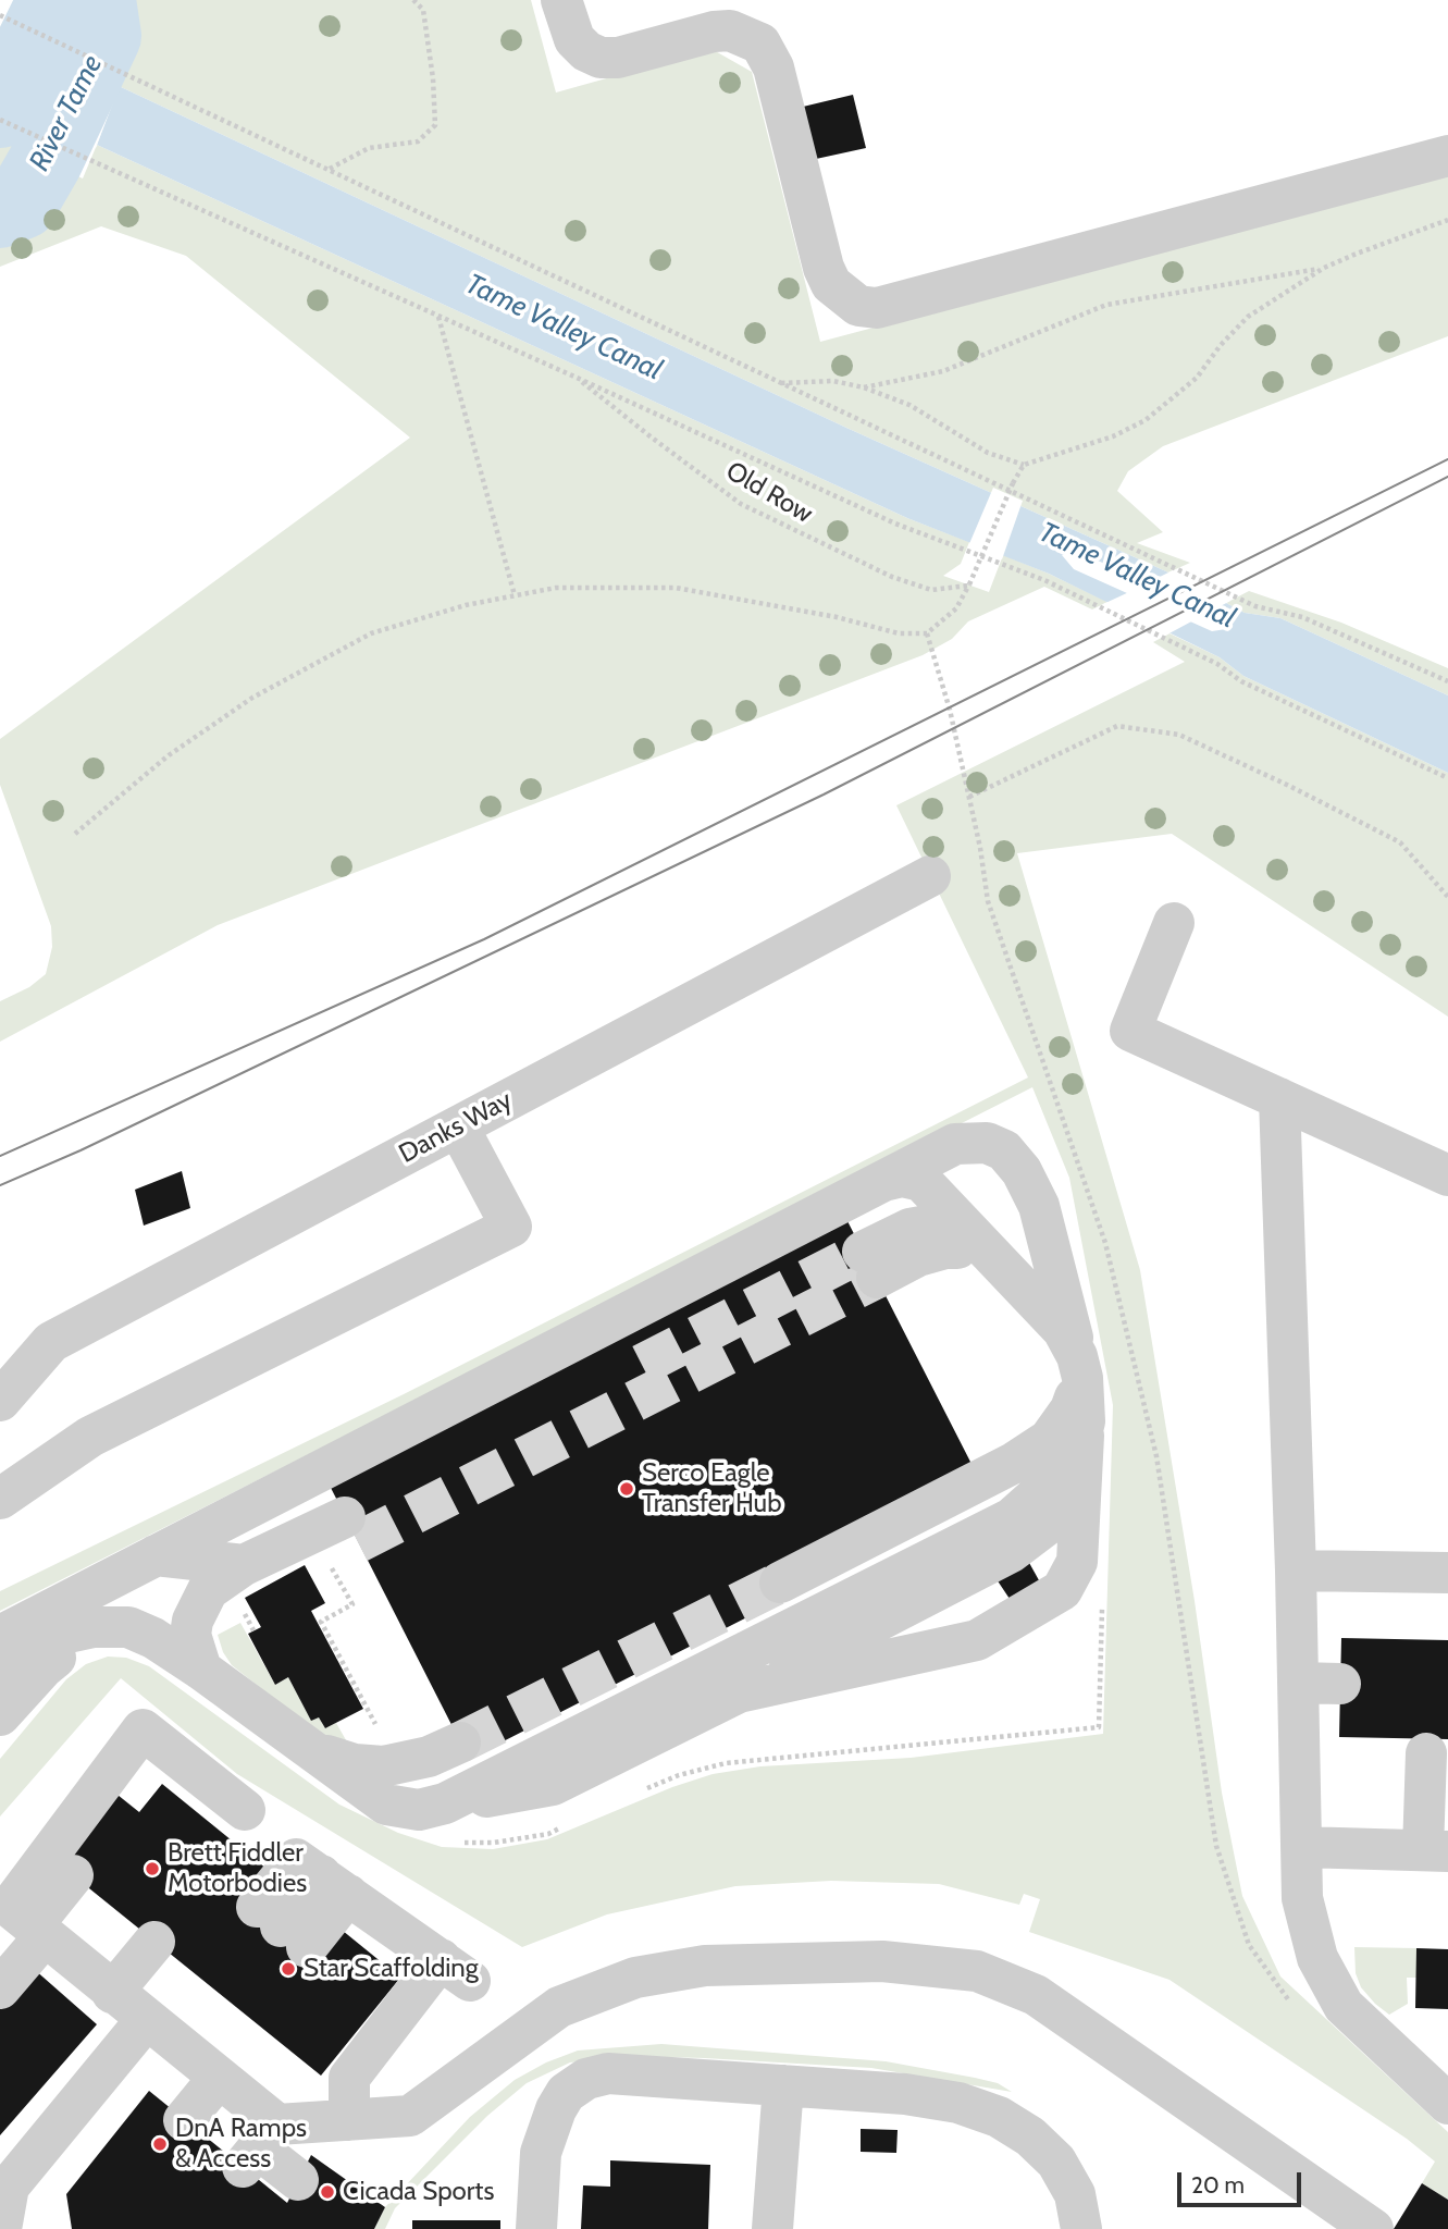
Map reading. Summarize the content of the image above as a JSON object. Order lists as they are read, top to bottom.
{
  "streets": {
    "street": ["Danks Way"],
    "path": ["Old Row"]
  },
  "water": ["River Tame", "Tame Valley Canal"],
  "places": [
    "Serco Eagle Transfer Hub",
    "Brett Fiddler Motorbodies",
    "Star Scaffolding",
    "DnA Ramps & Access",
    "Cicada Sports"
  ],
  "scale_bar": "20 m"
}
